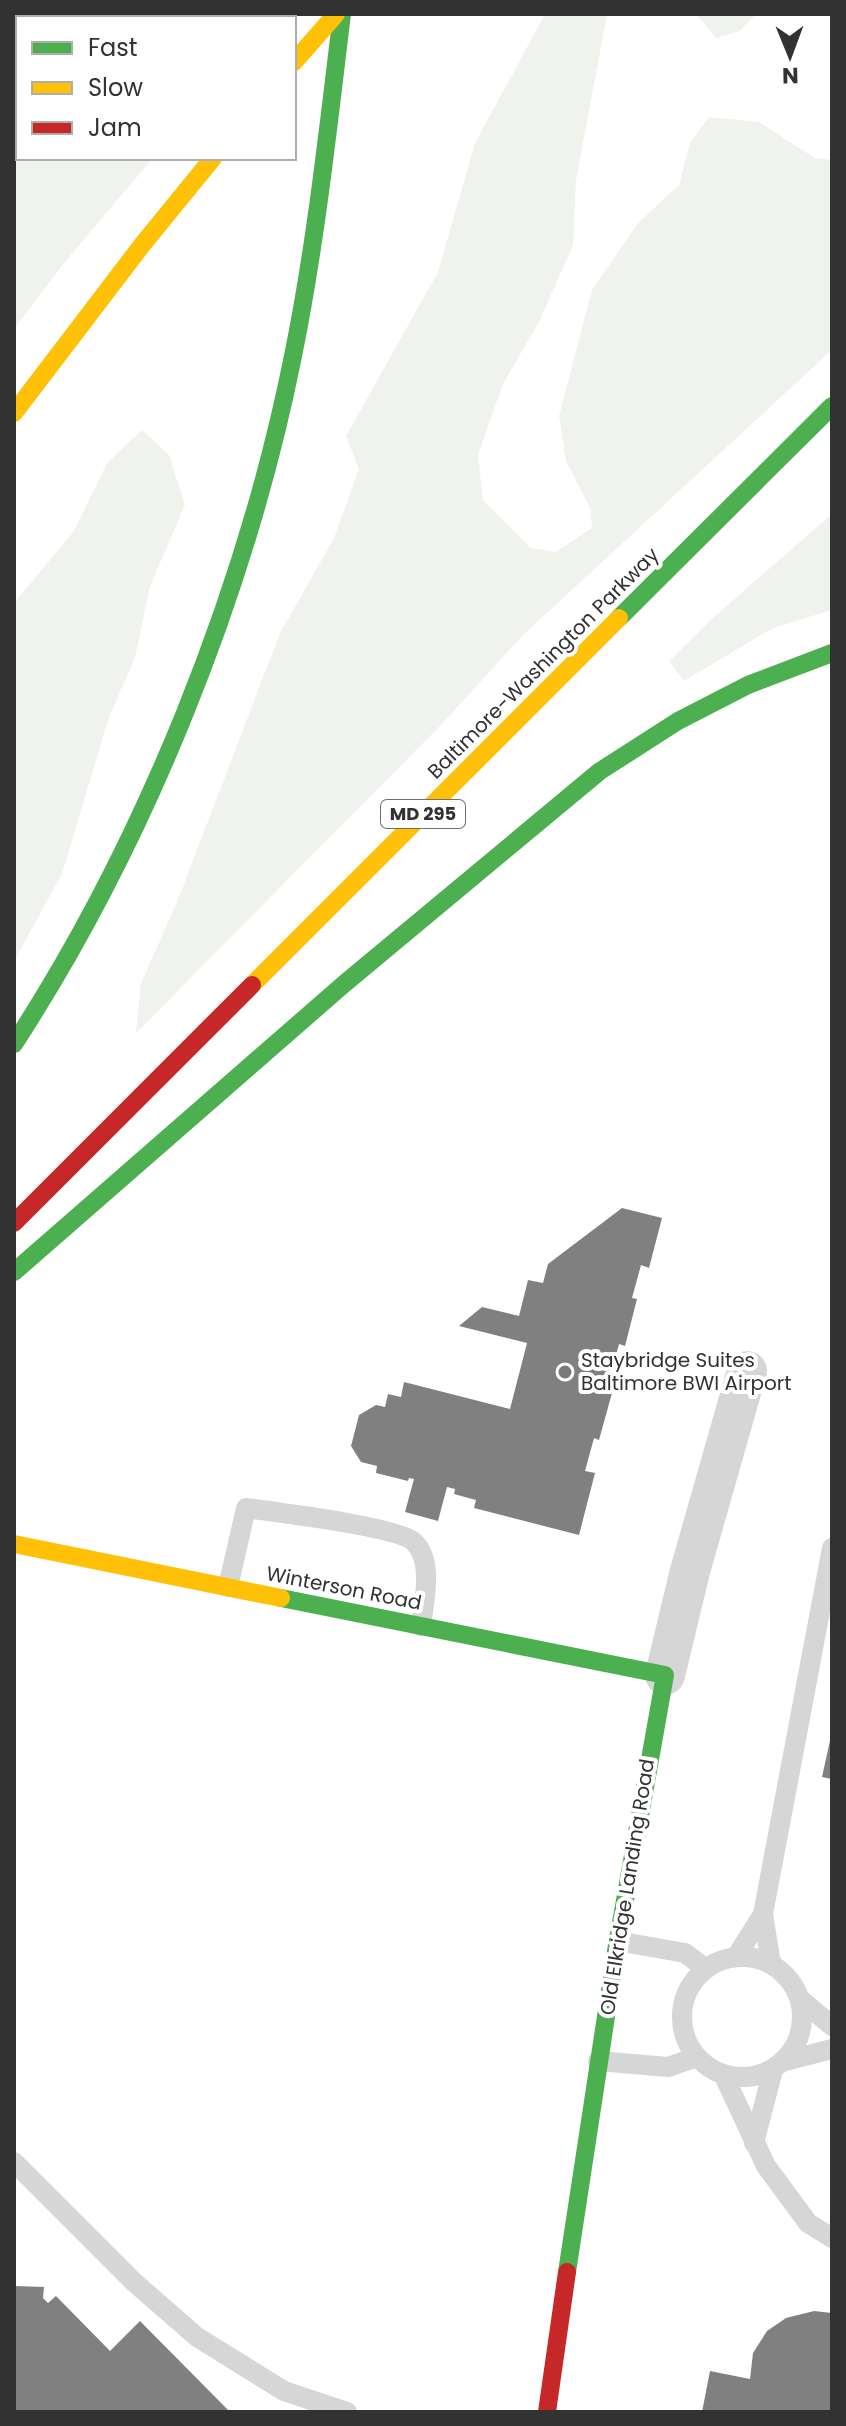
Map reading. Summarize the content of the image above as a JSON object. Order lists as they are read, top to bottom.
{
  "streets": {
    "main road": [
      "Baltimore-Washington Parkway",
      "MD 295",
      "Winterson Road",
      "Old Elkridge Landing Road"
    ]
  },
  "crossings": [
    ["Winterson Road", "Old Elkridge Landing Road"]
  ],
  "places": ["Staybridge Suites Baltimore BWI Airport"],
  "legend": ["Fast", "Slow", "Jam"],
  "north": "bottom"
}
